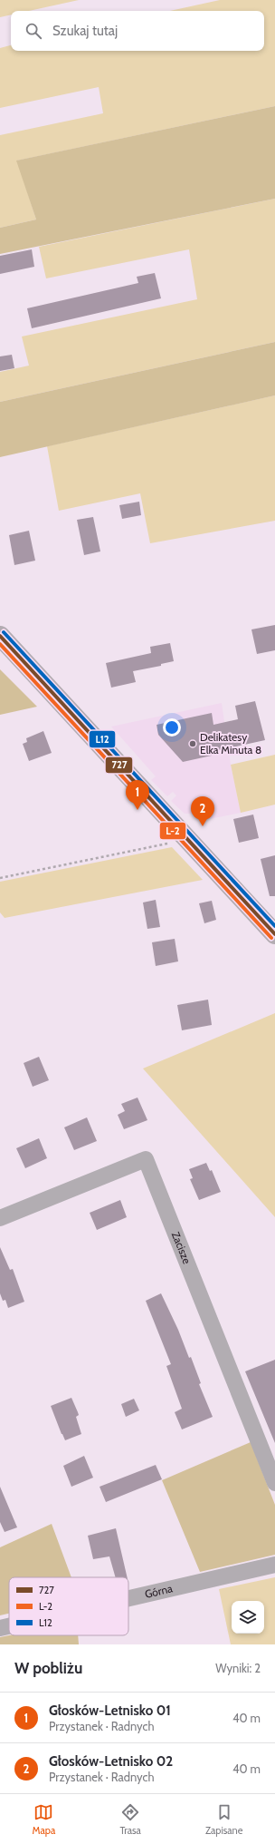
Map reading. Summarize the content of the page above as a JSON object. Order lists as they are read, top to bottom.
{
  "streets": {
    "street": ["Zacisze", "Górna"]
  },
  "places": ["Delikatesy Elka Minuta 8"],
  "lines": ["transit line L12", "transit line 727", "transit line L-2"],
  "legend": ["727", "L-2", "L12"],
  "page": {
    "search": "Szukaj tutaj",
    "pins": ["1", "2"],
    "heading": ["W pobliżu", "Wyniki: 2"],
    "list": [
      {
        "mark": "1",
        "name": "Głosków-Letnisko 01",
        "note": "Przystanek · Radnych",
        "value": "40 m"
      },
      {
        "mark": "2",
        "name": "Głosków-Letnisko 02",
        "note": "Przystanek · Radnych",
        "value": "40 m"
      }
    ],
    "nav": ["Mapa", "Trasa", "Zapisane"]
  }
}
